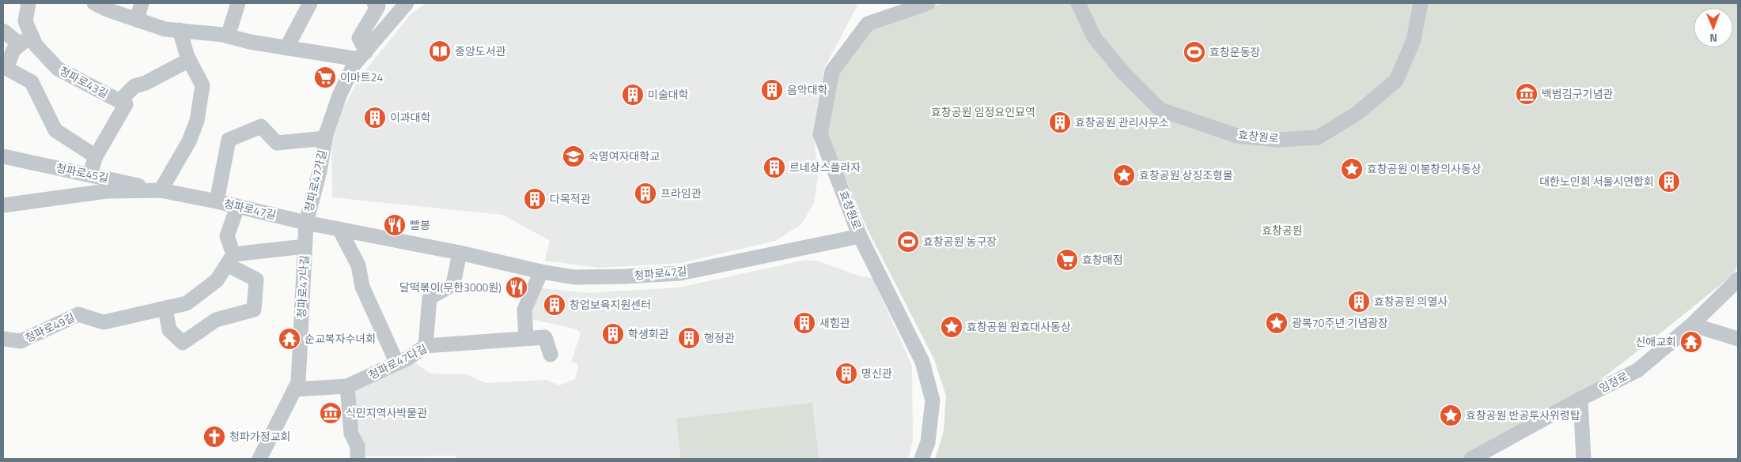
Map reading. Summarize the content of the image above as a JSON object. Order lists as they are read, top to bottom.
{
  "streets": {
    "street": [
      "청파로43길",
      "효창원로",
      "청파로45길",
      "청파로47가길",
      "청파로47길",
      "청파로47나길",
      "청파로49길",
      "청파로47다길",
      "임정로"
    ]
  },
  "crossings": [
    ["효창원로", "청파로47길"],
    ["청파로45길", "청파로47길"],
    ["청파로47가길", "청파로47길"],
    ["청파로47가길", "청파로47나길"],
    ["청파로47길", "청파로47나길"],
    ["청파로47나길", "청파로47다길"]
  ],
  "parks": ["효창공원 임정요인묘역", "효창공원"],
  "places": {
    "library": ["중앙도서관"],
    "sports": ["효창운동장", "효창공원 농구장"],
    "supermarket": ["이마트24", "효창매점"],
    "building": [
      "음악대학",
      "미술대학",
      "이과대학",
      "효창공원 관리사무소",
      "르네상스플라자",
      "대한노인회 서울시연합회",
      "프라임관",
      "다목적관",
      "효창공원 의열사",
      "창업보육지원센터",
      "새힘관",
      "학생회관",
      "행정관",
      "명신관"
    ],
    "museum": ["백범김구기념관", "식민지역사박물관"],
    "school or university": ["숙명여자대학교"],
    "place": [
      "효창공원 이봉창의사동상",
      "효창공원 상징조형물",
      "광복70주년 기념광장",
      "효창공원 원효대사동상",
      "효창공원 반공투사위령탑"
    ],
    "restaurant": ["빨봉", "달떡볶이(무한3000원)"],
    "temple": ["순교복자수녀회", "신애교회"],
    "church": ["청파가정교회"]
  },
  "north": "bottom"
}
